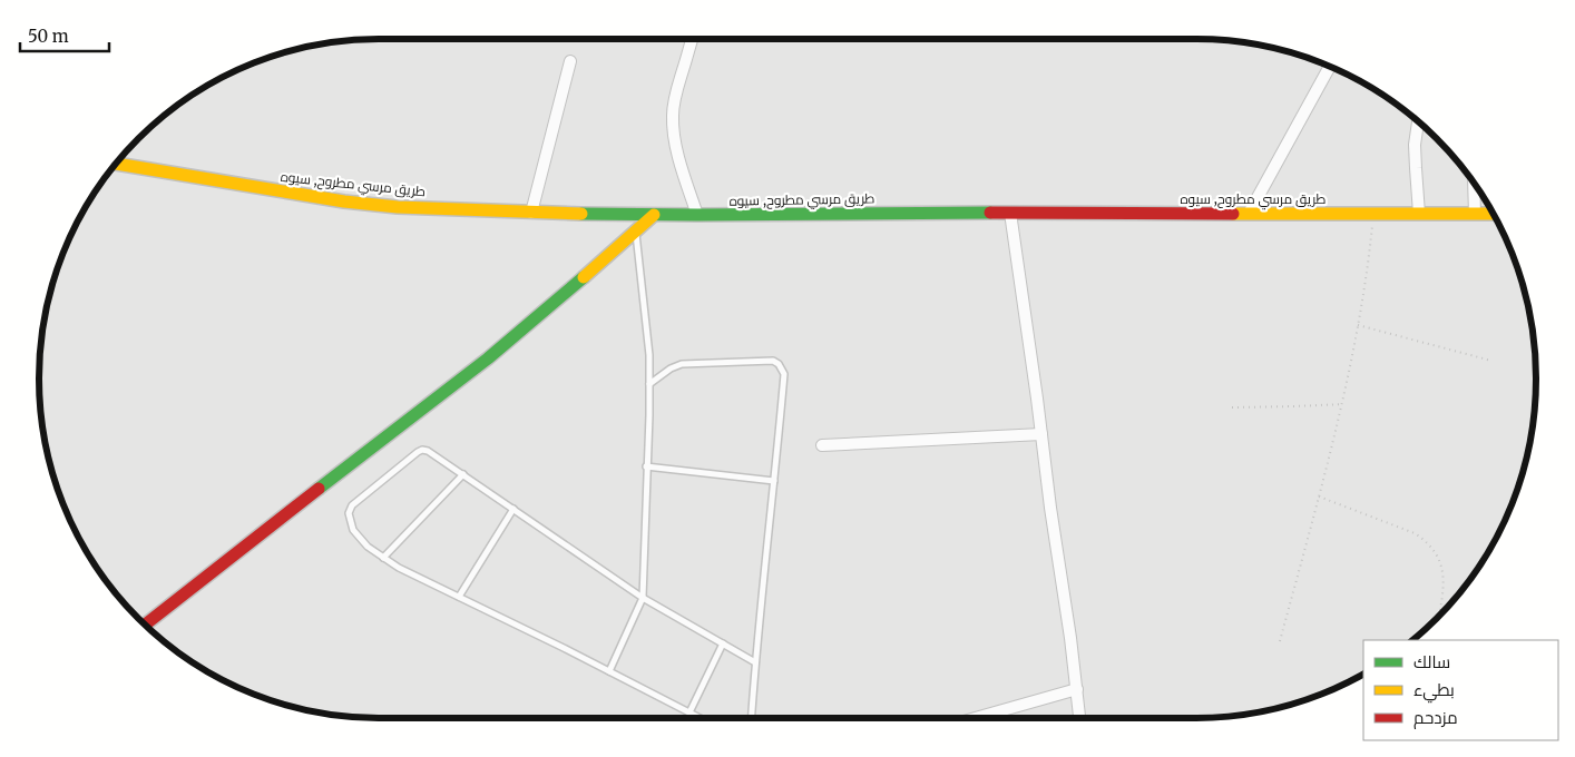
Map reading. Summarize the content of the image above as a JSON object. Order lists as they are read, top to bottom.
{
  "streets": {
    "street": ["طريق مرسي مطروح, سيوه"]
  },
  "legend": ["سالك", "بطيء", "مزدحم"],
  "scale_bar": "50 m"
}
